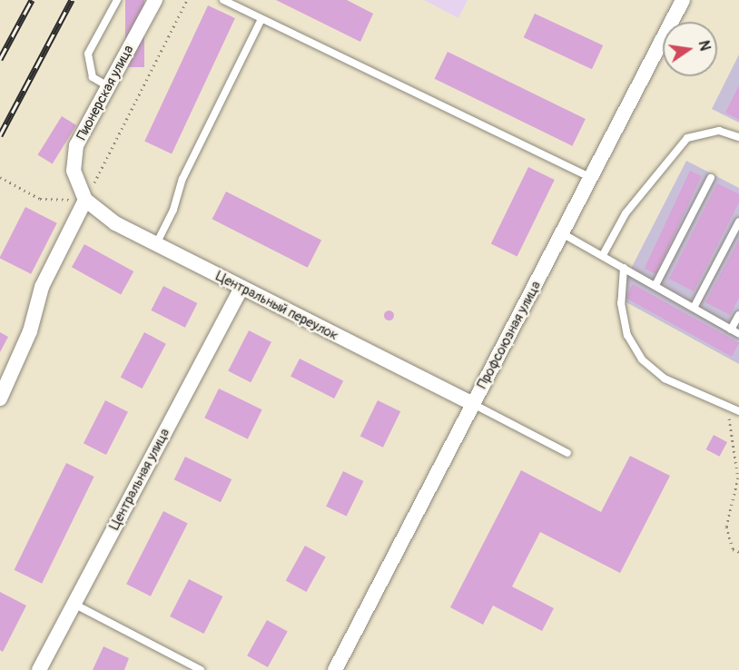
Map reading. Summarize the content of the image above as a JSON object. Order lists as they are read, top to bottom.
{
  "streets": {
    "street": [
      "Пионерская улица",
      "Центральный переулок",
      "Профсоюзная улица",
      "Центральная улица"
    ]
  },
  "crossings": [
    ["Пионерская улица", "Центральный переулок"],
    ["Центральный переулок", "Профсоюзная улица"],
    ["Центральный переулок", "Центральная улица"]
  ],
  "north": "right"
}
